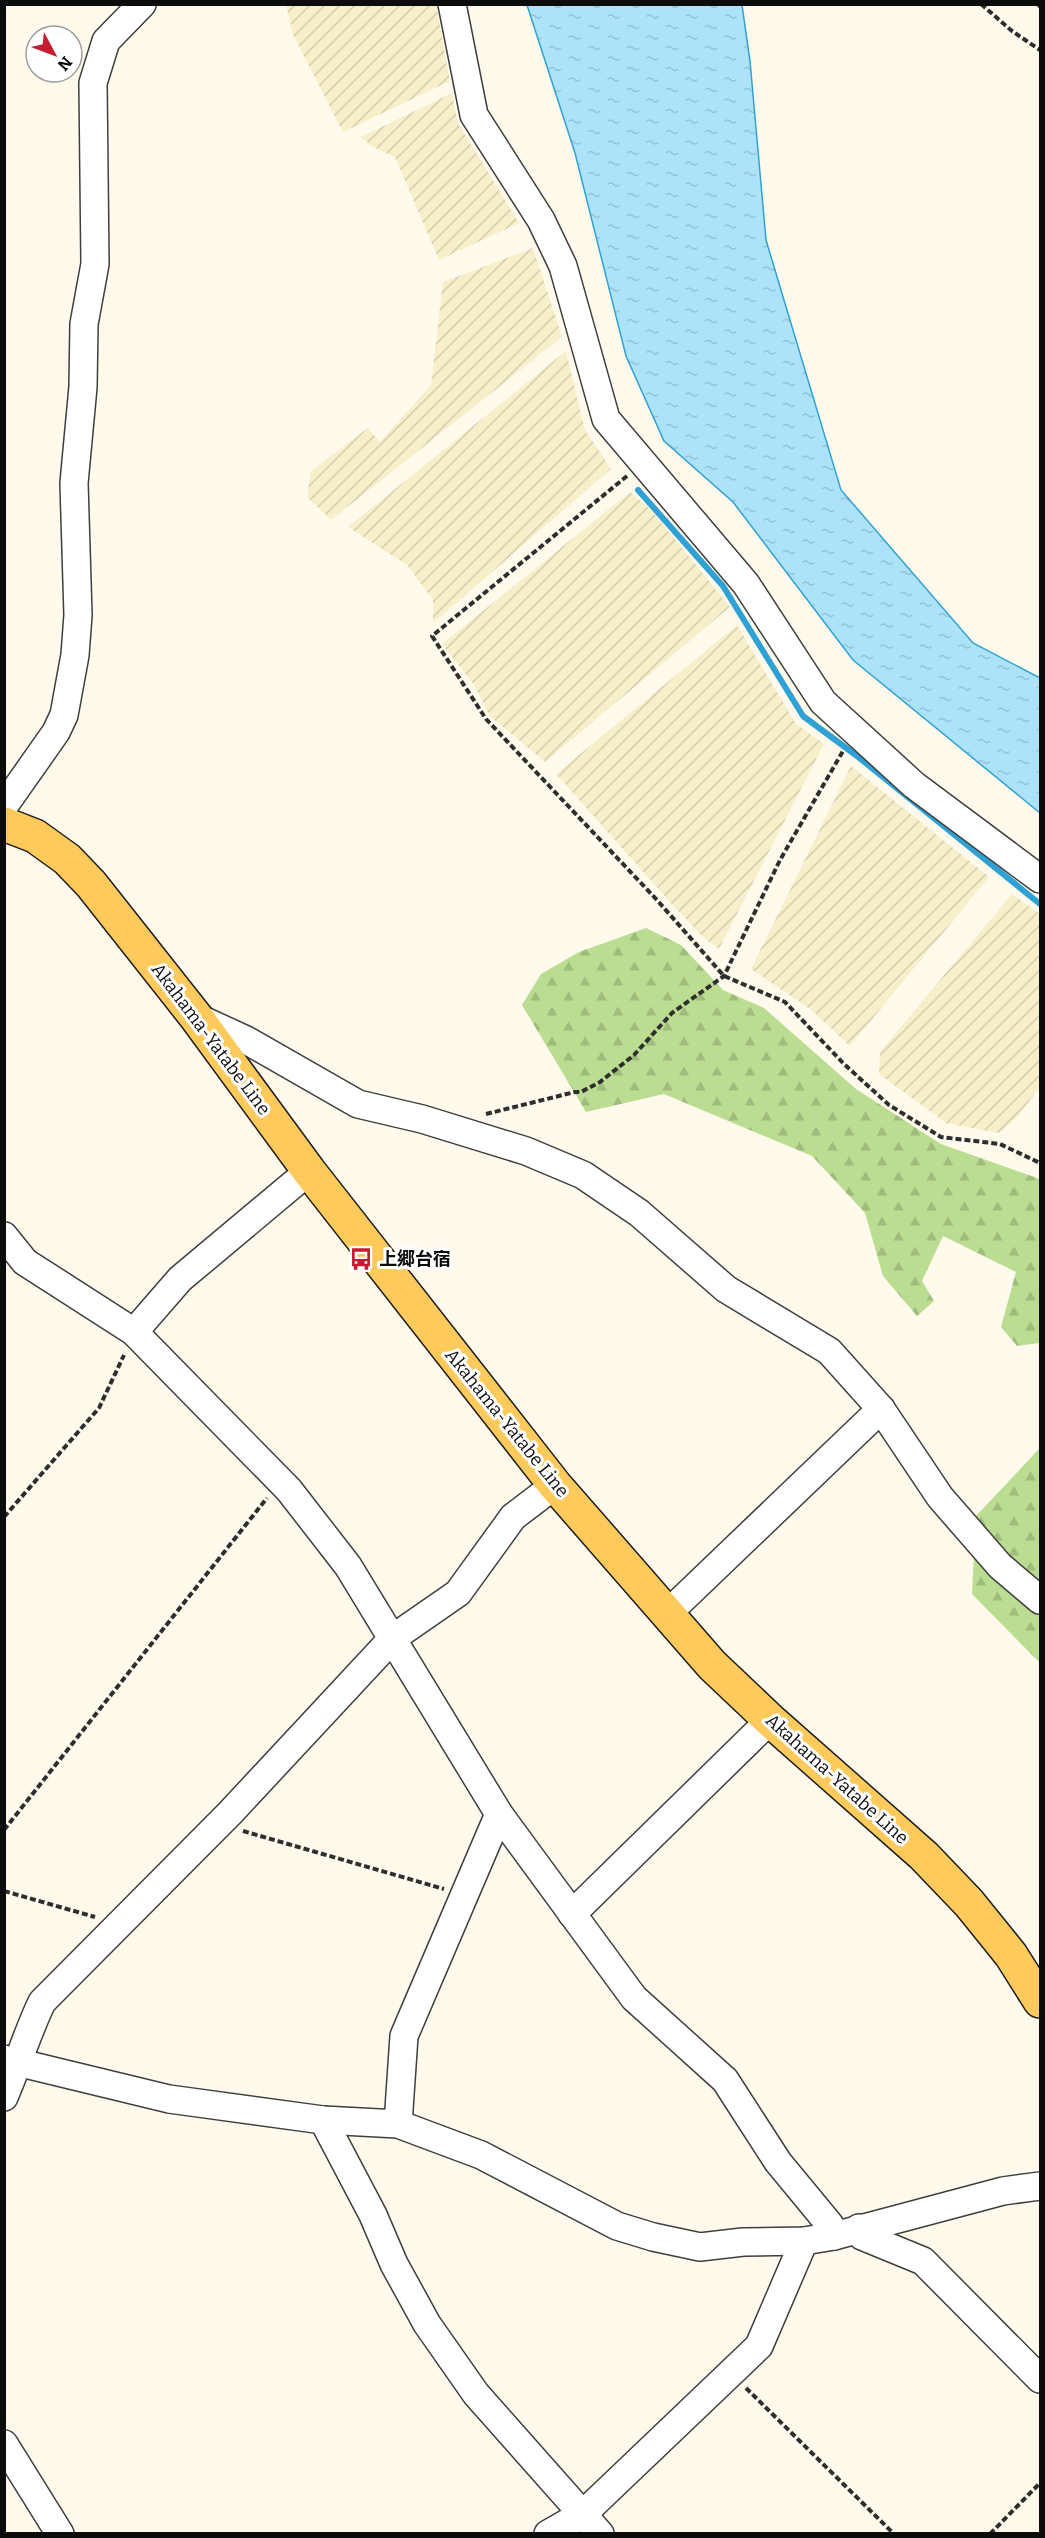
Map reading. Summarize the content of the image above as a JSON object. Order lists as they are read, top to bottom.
{
  "streets": {
    "main road": ["Akahama-Yatabe Line"]
  },
  "places": {
    "bus stop": ["上郷台宿"]
  },
  "north": "bottom right"
}
